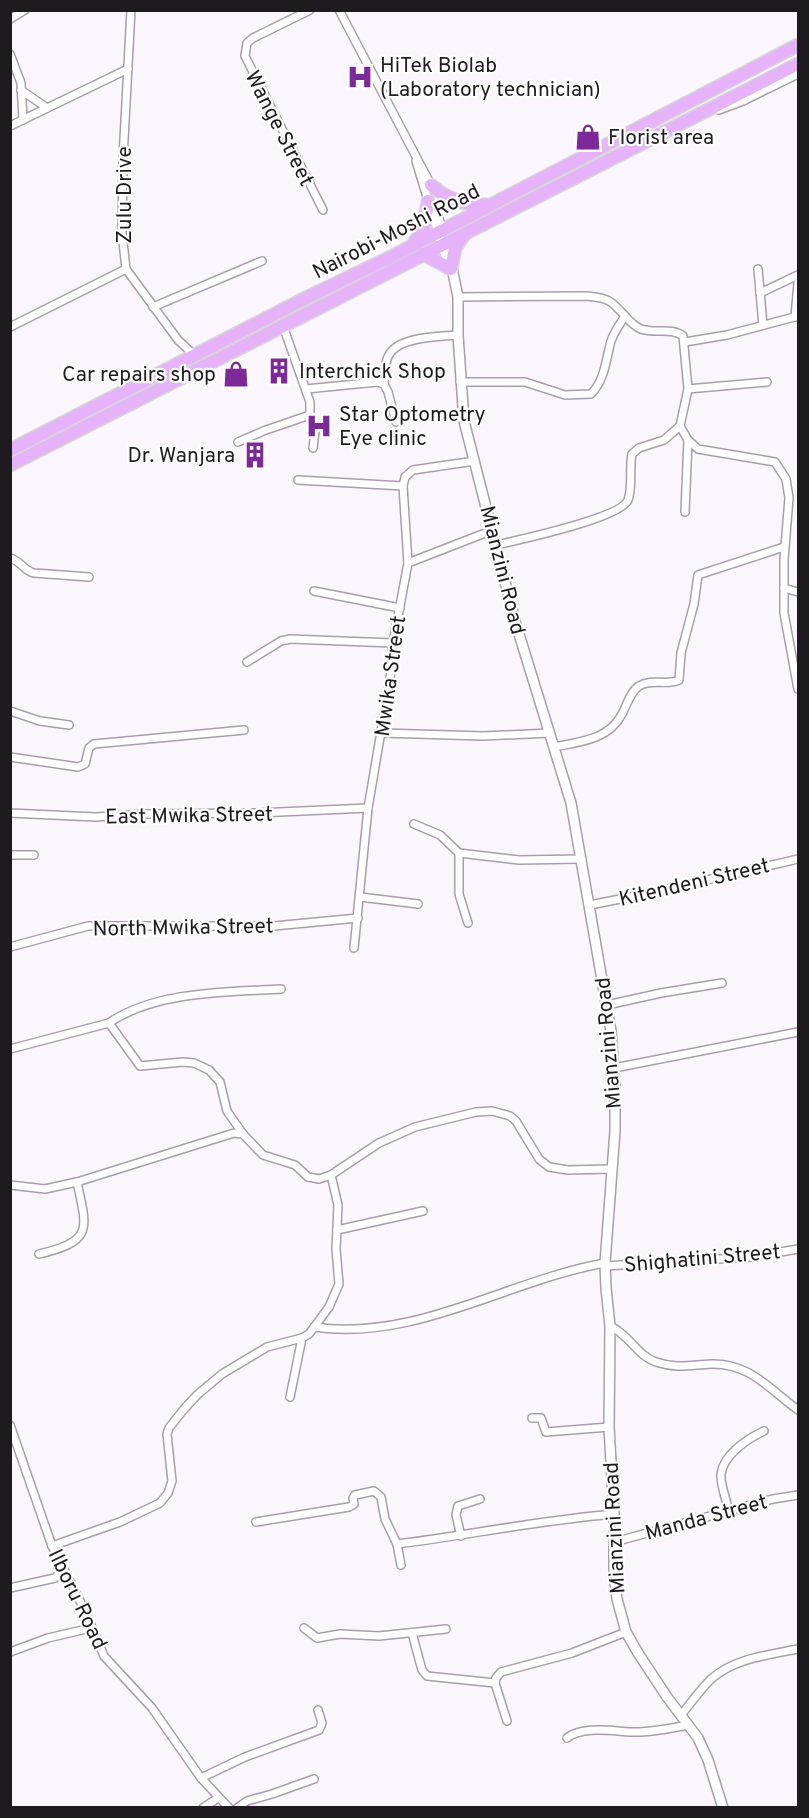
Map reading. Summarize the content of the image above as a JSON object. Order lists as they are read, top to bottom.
{
  "streets": {
    "highway": ["Nairobi-Moshi Road"],
    "street": [
      "Wange Street",
      "Zulu Drive",
      "Mianzini Road",
      "Mwika Street",
      "East Mwika Street",
      "Kitendeni Street",
      "North Mwika Street",
      "Shighatini Street",
      "Manda Street",
      "Ilboru Road"
    ]
  },
  "crossings": [
    ["Zulu Drive", "Nairobi-Moshi Road"],
    ["Nairobi-Moshi Road", "Mianzini Road"],
    ["Mianzini Road", "Kitendeni Street"],
    ["Mianzini Road", "Shighatini Street"],
    ["Mianzini Road", "Manda Street"],
    ["Mwika Street", "East Mwika Street"],
    ["Mwika Street", "North Mwika Street"]
  ],
  "places": {
    "hospital": ["HiTek Biolab (Laboratory technician)", "Star Optometry Eye clinic"],
    "shop": ["Florist area", "Car repairs shop"],
    "building": ["Interchick Shop", "Dr. Wanjara"]
  }
}
